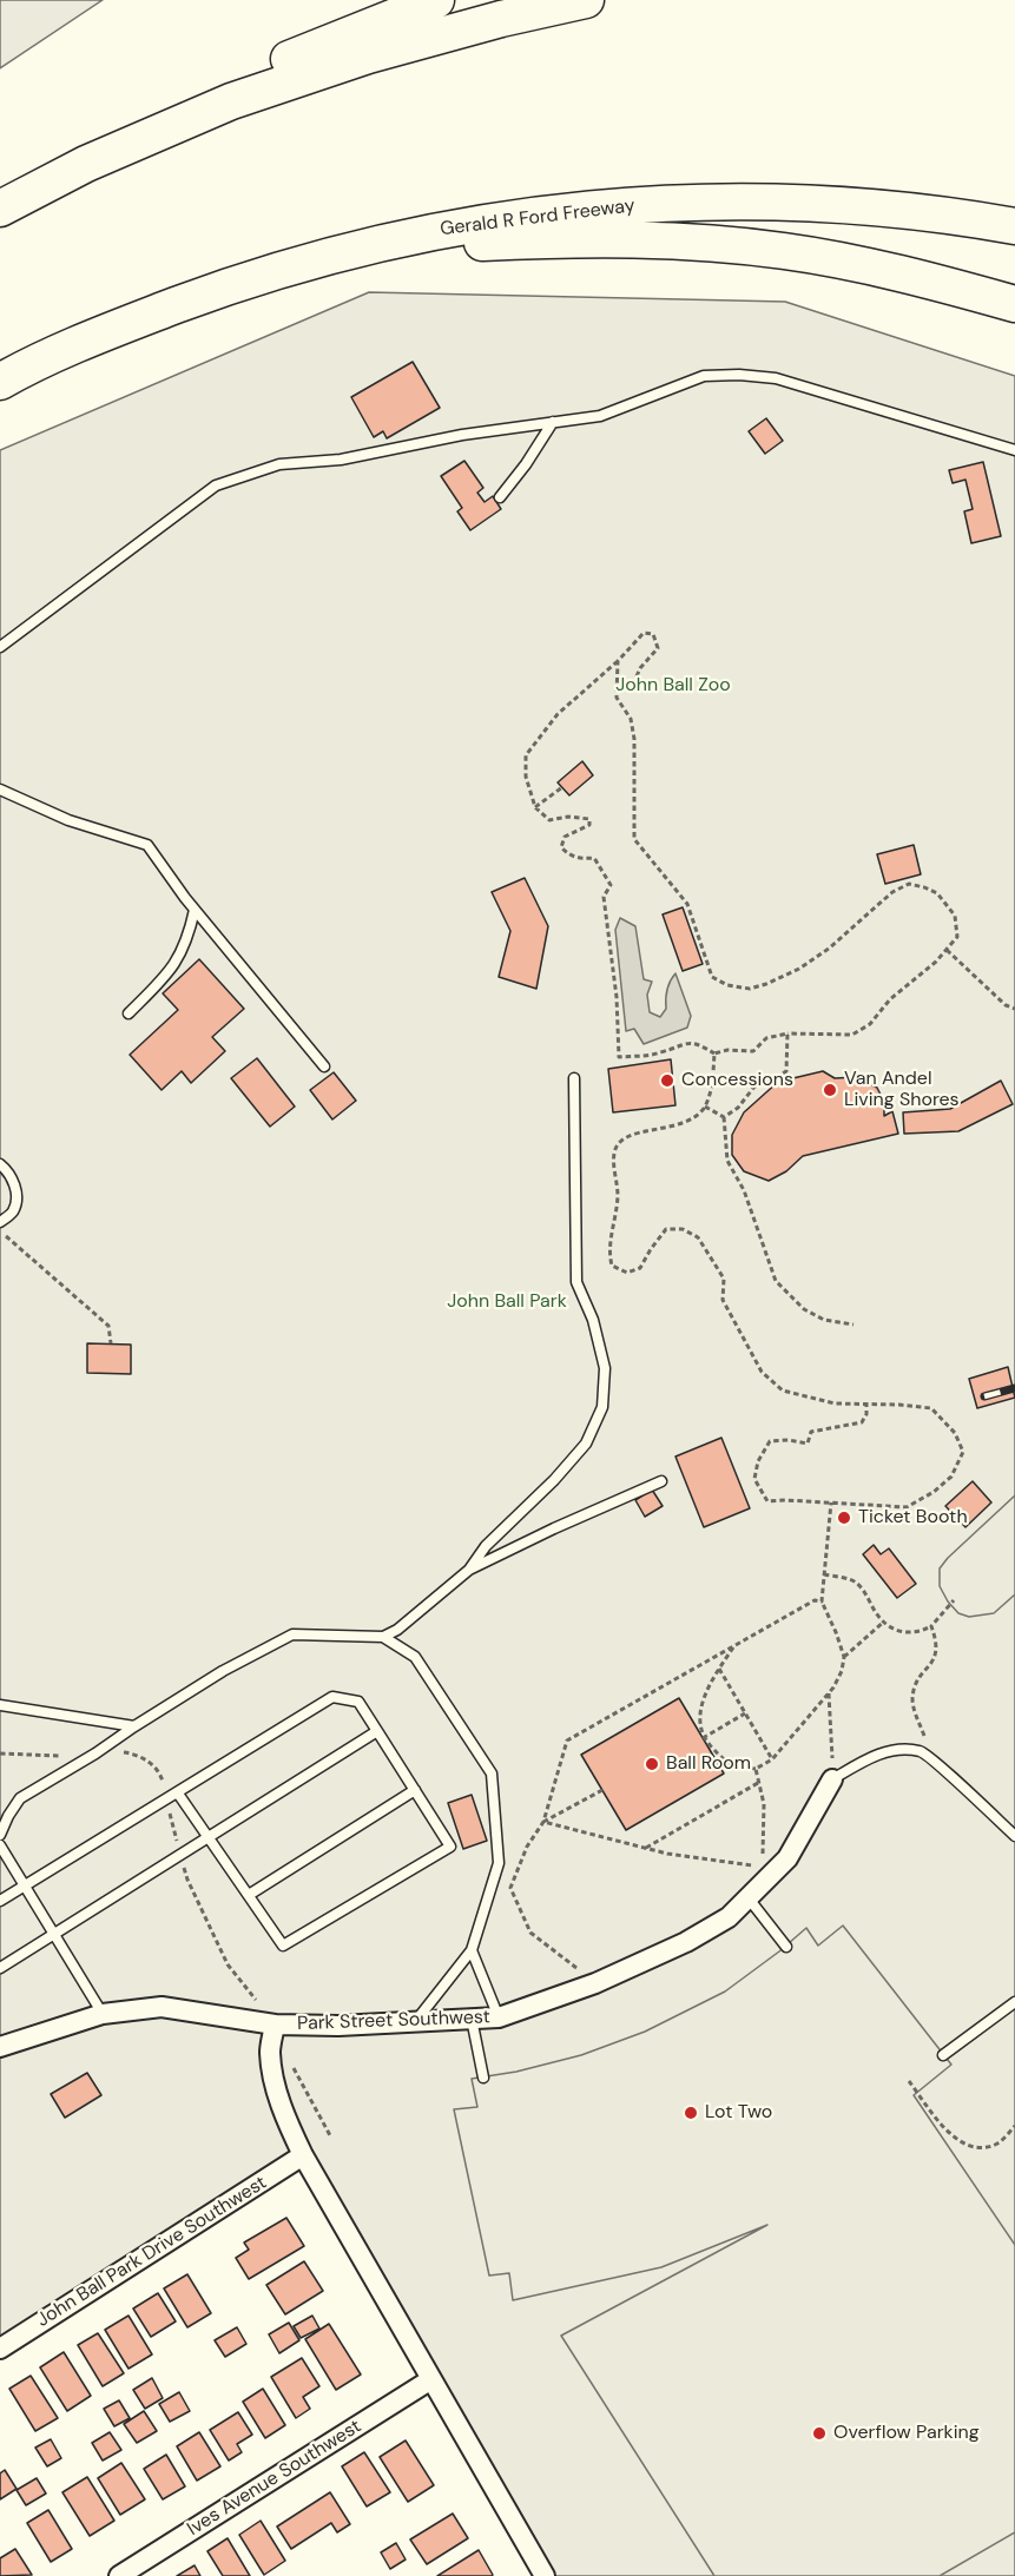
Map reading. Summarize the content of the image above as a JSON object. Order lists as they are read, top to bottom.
{
  "streets": {
    "highway": ["Gerald R Ford Freeway"],
    "street": ["Park Street Southwest", "John Ball Park Drive Southwest", "Ives Avenue Southwest"]
  },
  "crossings": [
    ["Park Street Southwest", "John Ball Park Drive Southwest"],
    ["Park Street Southwest", "Ives Avenue Southwest"]
  ],
  "parks": ["John Ball Zoo", "John Ball Park"],
  "places": [
    "Concessions",
    "Van Andel Living Shores",
    "Ticket Booth",
    "Ball Room",
    "Lot Two",
    "Overflow Parking"
  ]
}
